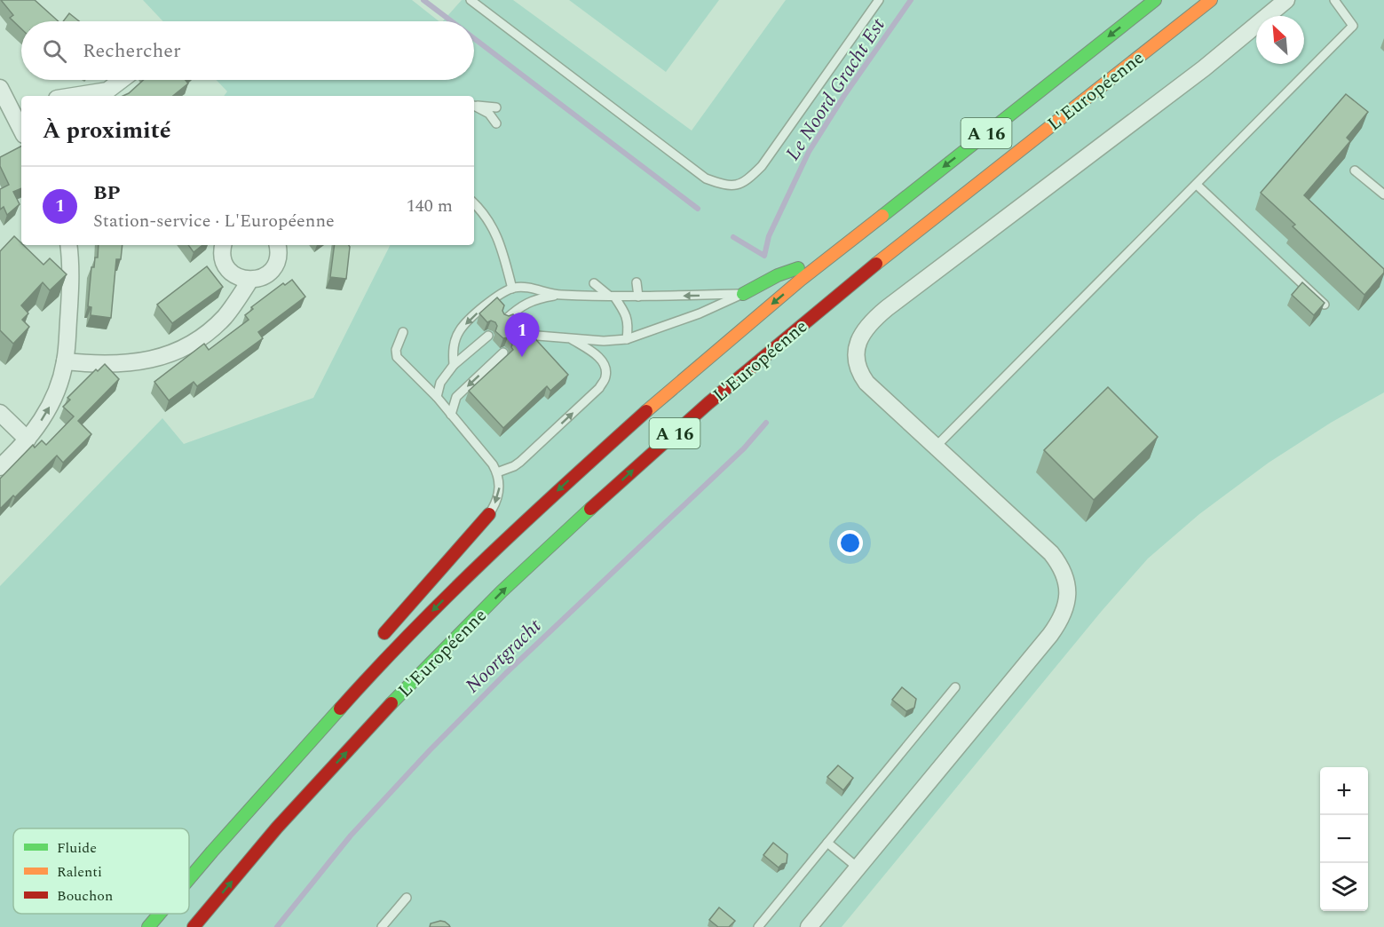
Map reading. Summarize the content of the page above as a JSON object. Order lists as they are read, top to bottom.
{
  "streets": {
    "highway": ["L'Européenne", "A 16"]
  },
  "water": ["Le Noord Gracht Est", "Noortgracht"],
  "legend": ["Fluide", "Ralenti", "Bouchon"],
  "north": "top left",
  "page": {
    "search": "Rechercher",
    "heading": "À proximité",
    "list": [
      {
        "mark": "1",
        "name": "BP",
        "note": "Station-service · L'Européenne",
        "value": "140 m"
      }
    ],
    "pins": "1",
    "map_buttons": ["+", "−"]
  }
}
